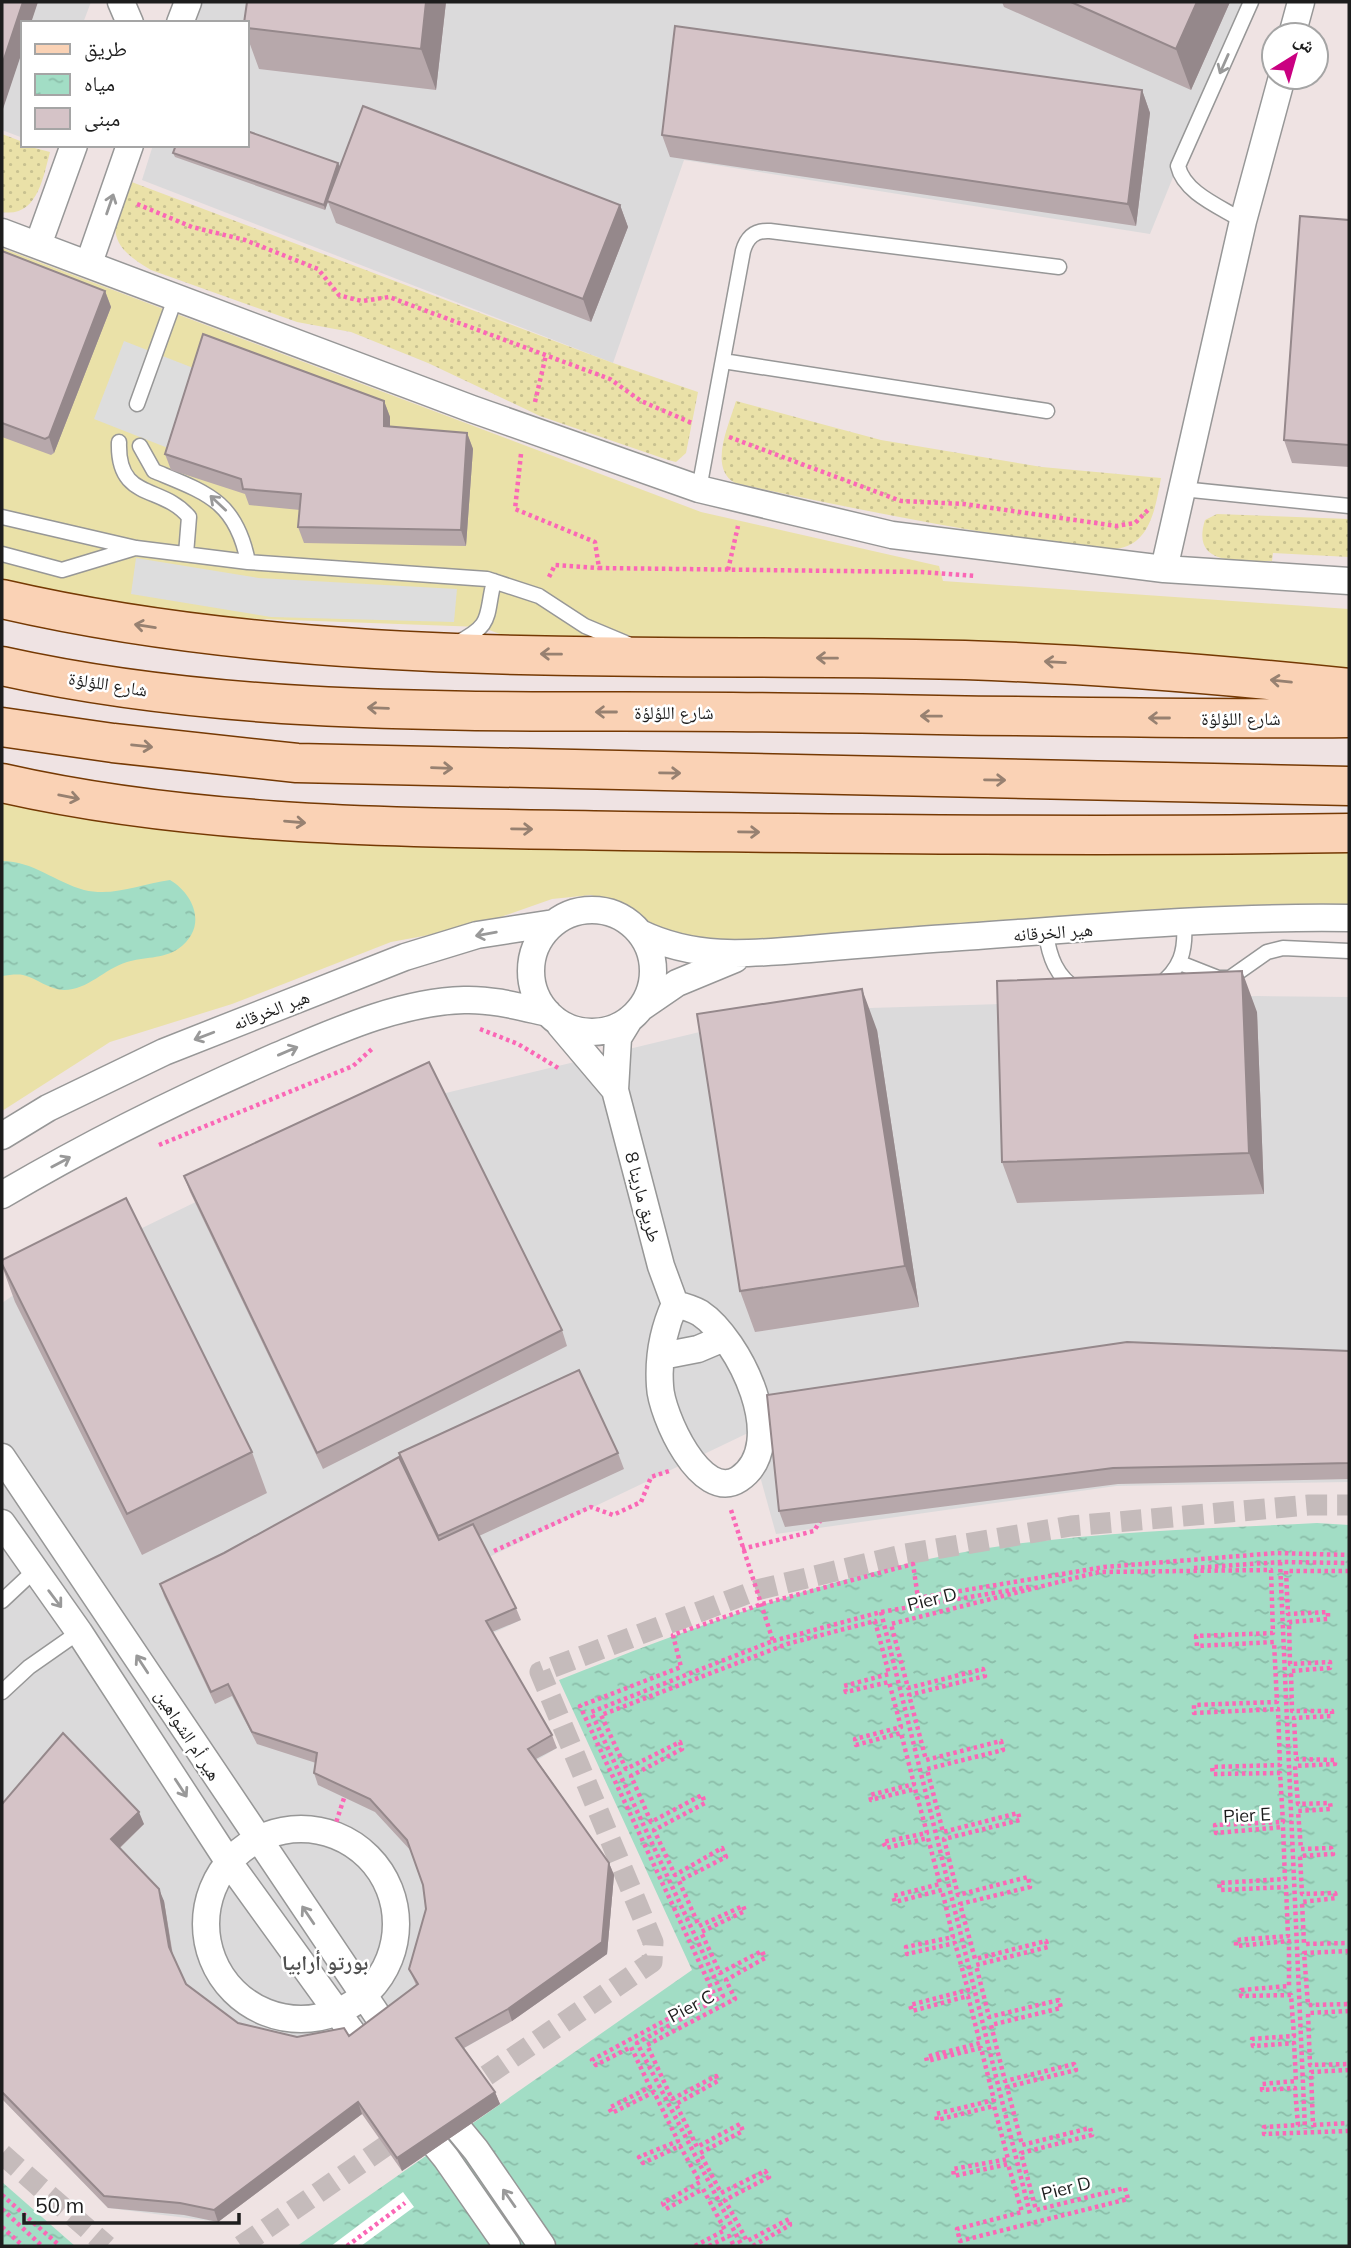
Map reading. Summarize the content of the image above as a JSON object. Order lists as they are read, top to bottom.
{
  "streets": {
    "main road": ["شارع اللؤلؤة"],
    "street": ["هير الخرقانه", "طريق مارينا 8", "هير أم الشواهين"],
    "path": ["Pier D", "Pier E", "Pier C"]
  },
  "crossings": [
    ["هير الخرقانه", "طريق مارينا 8"],
    ["Pier D", "Pier E"],
    ["Pier D", "Pier C"]
  ],
  "districts": ["بورتو أرابيا"],
  "legend": ["طريق", "مياه", "مبنى"],
  "scale_bar": "50 m",
  "north": "top right"
}
